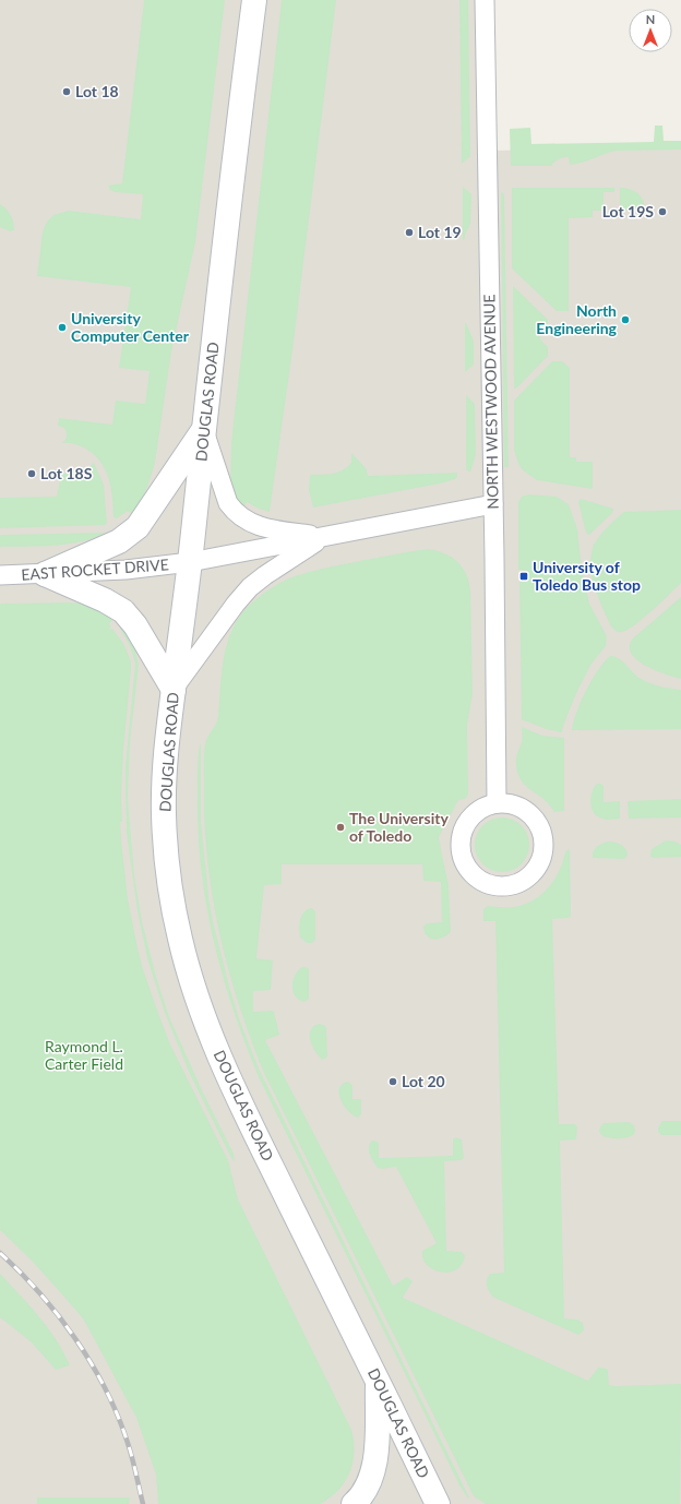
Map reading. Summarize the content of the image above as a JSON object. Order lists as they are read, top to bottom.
{
  "streets": {
    "street": ["DOUGLAS ROAD", "NORTH WESTWOOD AVENUE", "EAST ROCKET DRIVE"]
  },
  "crossings": [
    ["DOUGLAS ROAD", "EAST ROCKET DRIVE"],
    ["NORTH WESTWOOD AVENUE", "EAST ROCKET DRIVE"]
  ],
  "parks": ["Raymond L. Carter Field"],
  "places": {
    "other": [
      "Lot 18",
      "Lot 19S",
      "Lot 19",
      "North Engineering",
      "University Computer Center",
      "Lot 18S",
      "The University of Toledo",
      "Lot 20"
    ],
    "transit": ["University of Toledo Bus stop"]
  },
  "north": "top"
}
